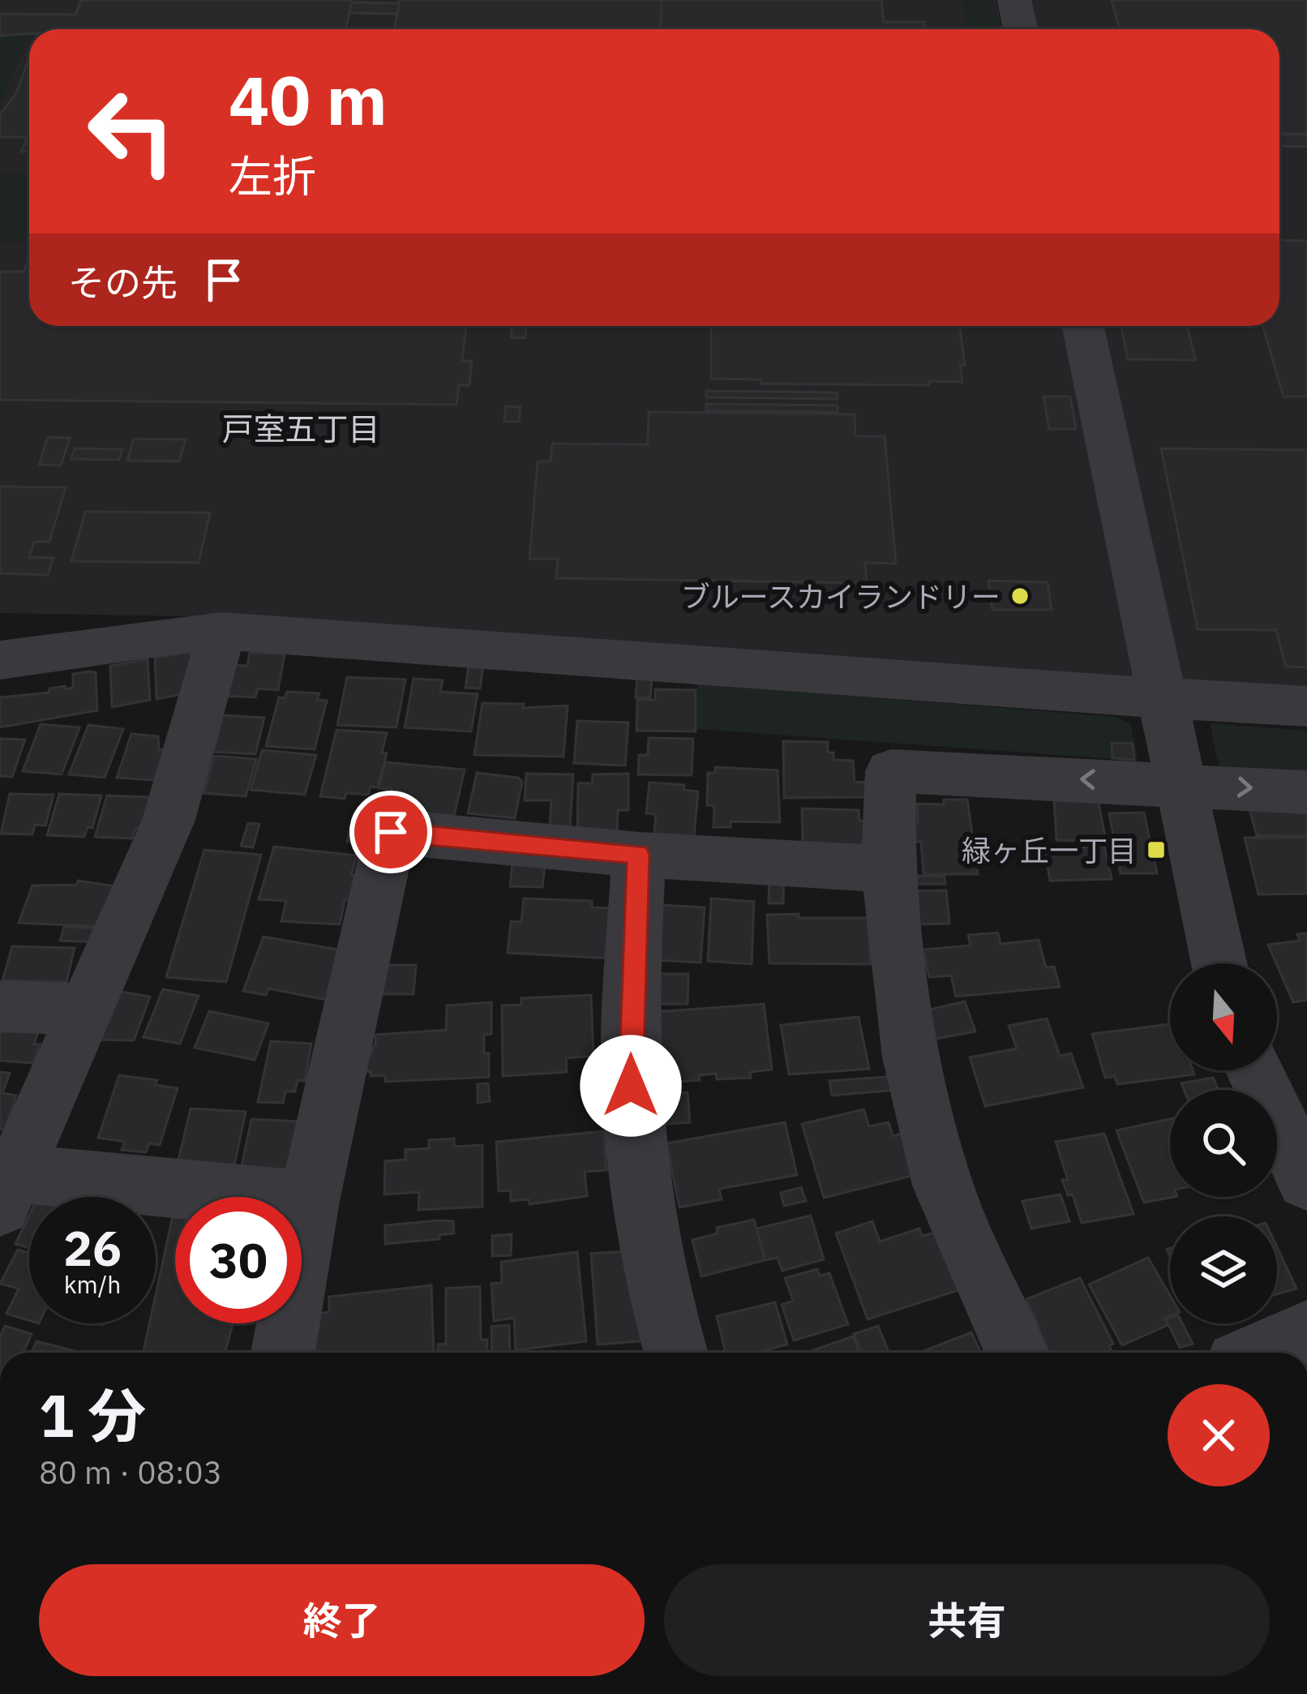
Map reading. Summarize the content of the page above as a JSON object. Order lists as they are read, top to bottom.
{
  "districts": ["戸室五丁目"],
  "places": {
    "other": ["ブルースカイランドリー"],
    "transit": ["緑ヶ丘一丁目"]
  },
  "north": "bottom",
  "page": {
    "turn": ["40 m", "左折"],
    "then": "その先",
    "speed": "26 km/h",
    "limit": "30",
    "heading": ["1 分", "80 m · 08:03"],
    "buttons": ["終了", "共有"]
  }
}
